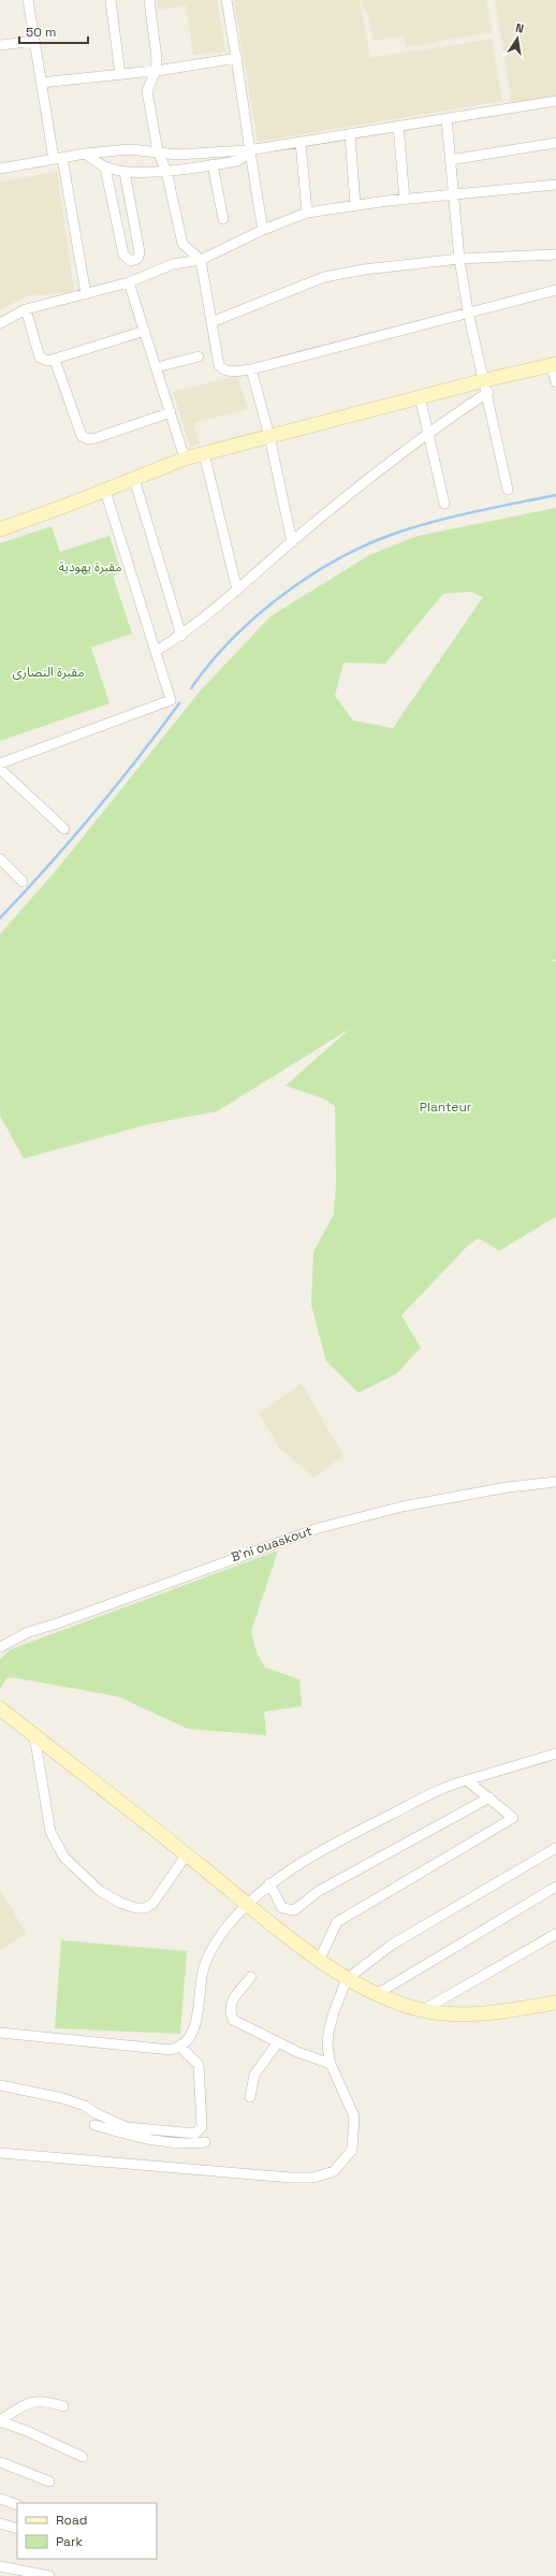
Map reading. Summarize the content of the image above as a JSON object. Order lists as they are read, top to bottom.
{
  "streets": {
    "street": ["B'ni ouaskout"]
  },
  "parks": ["مقبرة يهودية", "مقبرة النصارى", "Planteur"],
  "legend": ["Road", "Park"],
  "scale_bar": "50 m",
  "north": "top"
}
